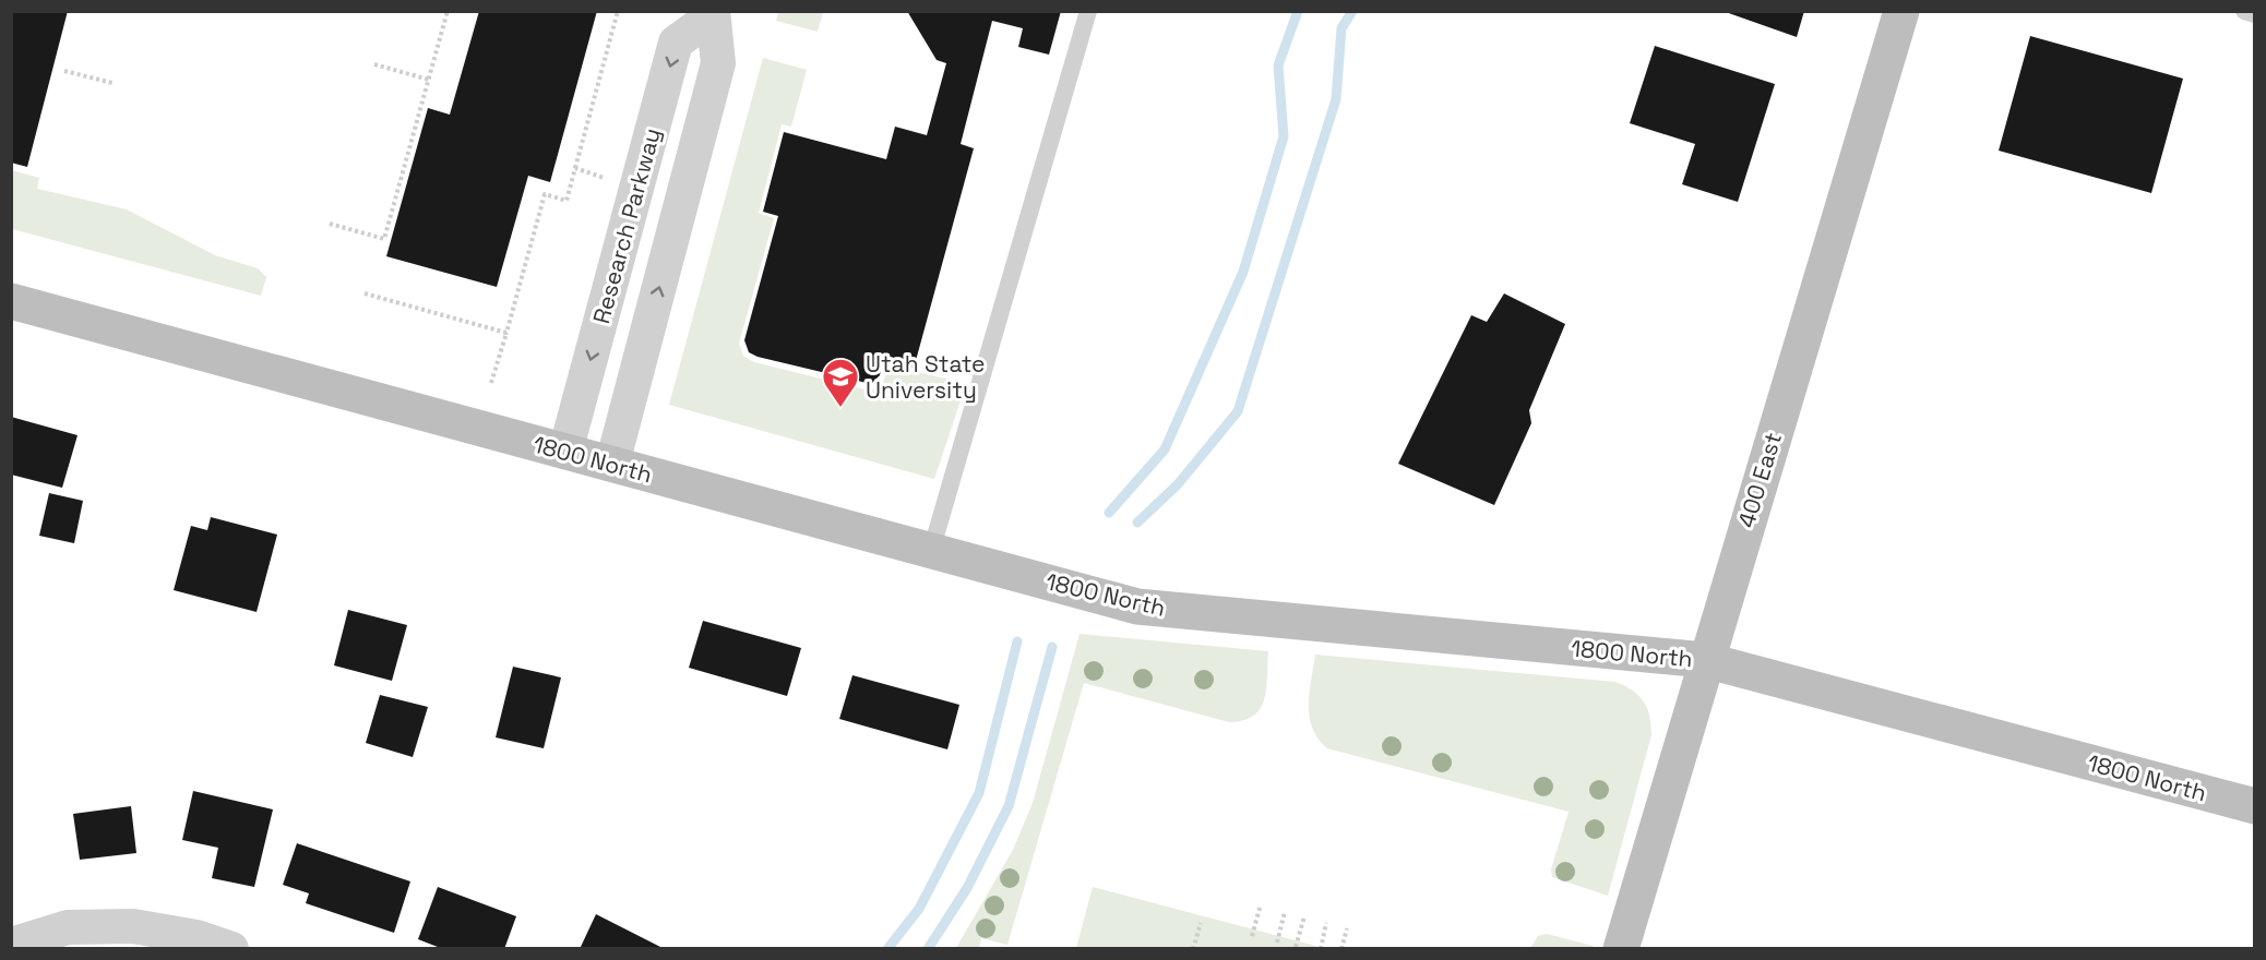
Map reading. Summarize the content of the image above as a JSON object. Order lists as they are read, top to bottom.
{
  "streets": {
    "street": ["Research Parkway", "1800 North", "400 East"]
  },
  "crossings": [
    ["Research Parkway", "1800 North"],
    ["1800 North", "400 East"]
  ],
  "places": {
    "school or university": ["Utah State University"]
  }
}
